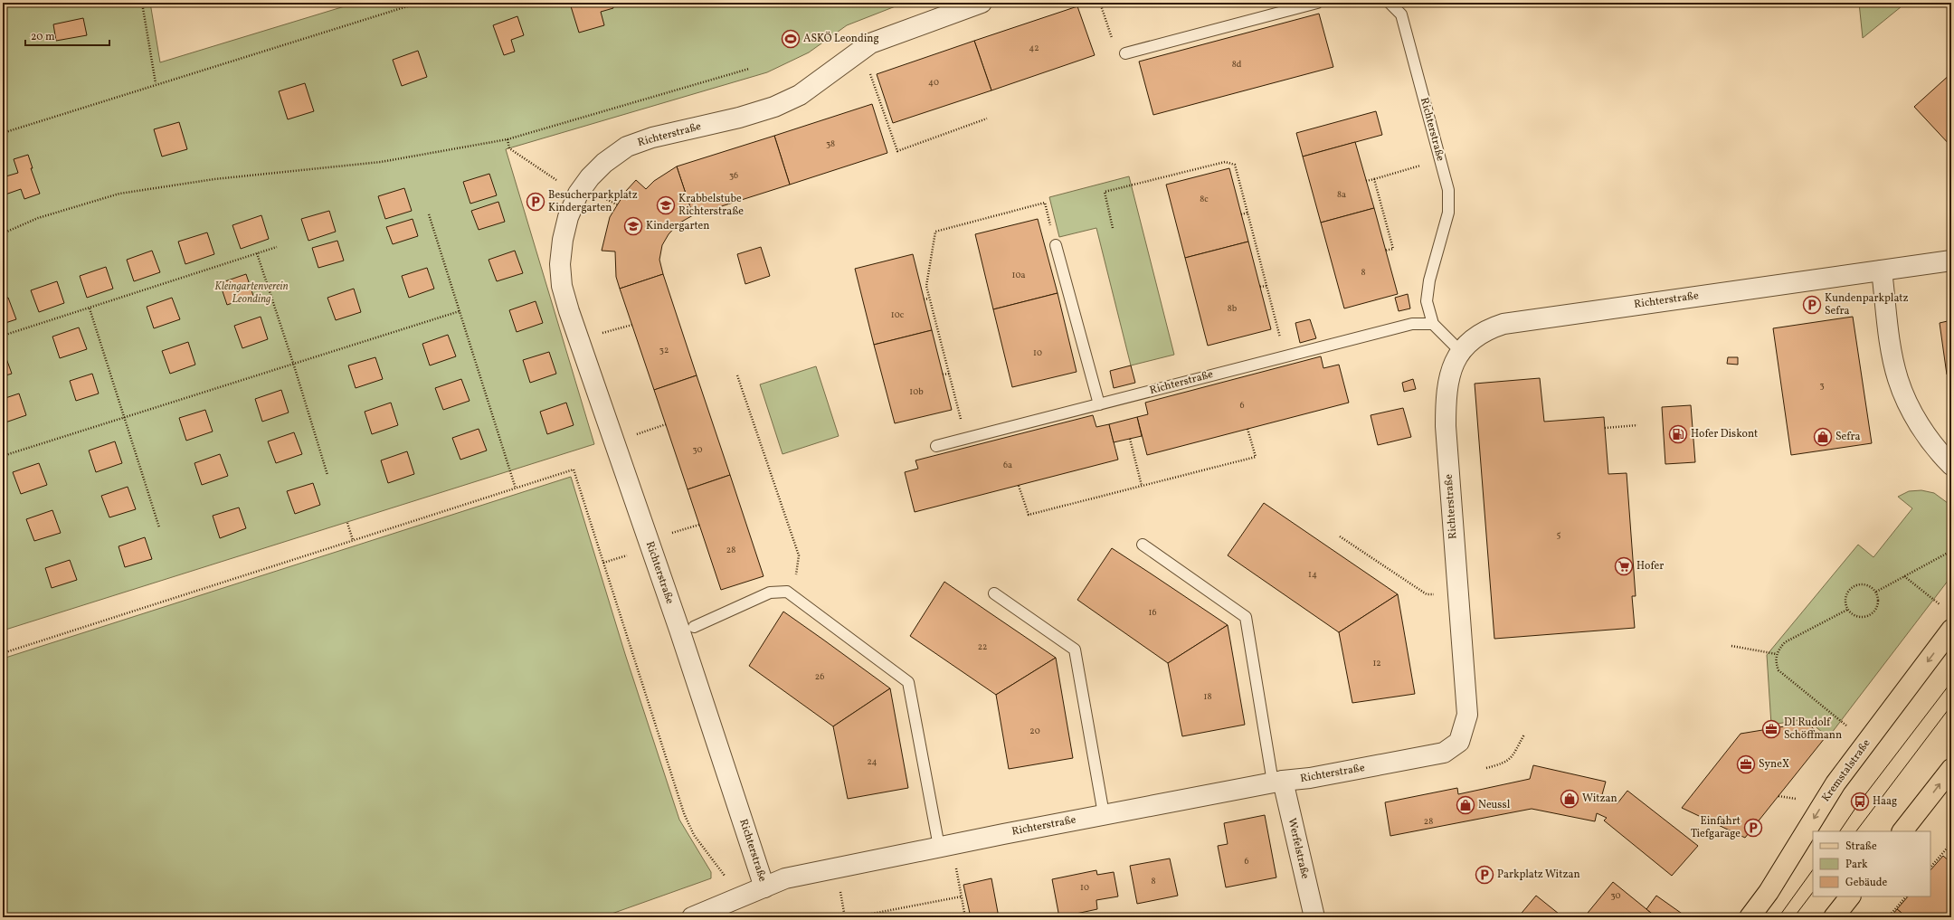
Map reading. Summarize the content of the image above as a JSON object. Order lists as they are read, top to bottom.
{
  "streets": {
    "main road": ["Kremstalstraße"],
    "street": ["Richterstraße", "Werfelstraße"]
  },
  "crossings": [
    ["Richterstraße", "Werfelstraße"]
  ],
  "parks": ["Kleingartenverein Leonding"],
  "places": {
    "sports": ["ASKÖ Leonding"],
    "parking": [
      "Besucherparkplatz Kindergarten",
      "Kundenparkplatz Sefra",
      "Einfahrt Tiefgarage",
      "Parkplatz Witzan"
    ],
    "school or university": ["Krabbelstube Richterstraße", "Kindergarten"],
    "fuel station": ["Hofer Diskont"],
    "shop": ["Sefra", "Witzan", "Neussl"],
    "supermarket": ["Hofer"],
    "office": ["DI Rudolf Schöffmann", "SyneX"],
    "bus stop": ["Haag"]
  },
  "house_numbers": [
    "42",
    "8d",
    "40",
    "38",
    "36",
    "8a",
    "8c",
    "8",
    "10a",
    "8b",
    "10c",
    "32",
    "10",
    "3",
    "10b",
    "6",
    "30",
    "6a",
    "5",
    "28",
    "14",
    "16",
    "22",
    "12",
    "26",
    "18",
    "20",
    "24",
    "28",
    "6",
    "8",
    "10",
    "30"
  ],
  "legend": ["Straße", "Park", "Gebäude"],
  "scale_bar": "20 m"
}
